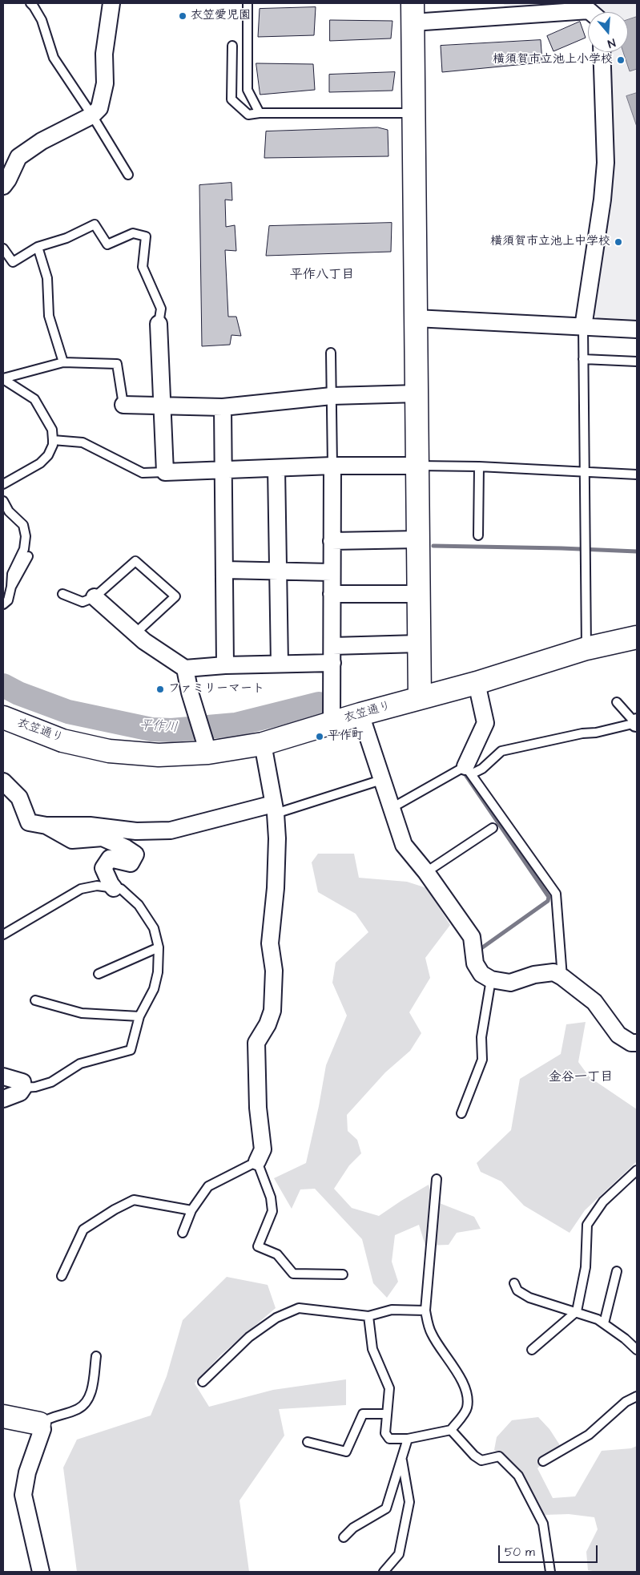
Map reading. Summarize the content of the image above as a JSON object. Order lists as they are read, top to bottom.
{
  "streets": {
    "street": ["衣笠通り"]
  },
  "districts": ["平作八丁目", "金谷一丁目"],
  "water": ["平作川"],
  "places": [
    "衣笠愛児園",
    "横須賀市立池上小学校",
    "横須賀市立池上中学校",
    "ファミリーマート",
    "平作町"
  ],
  "scale_bar": "50 m",
  "north": "bottom"
}
